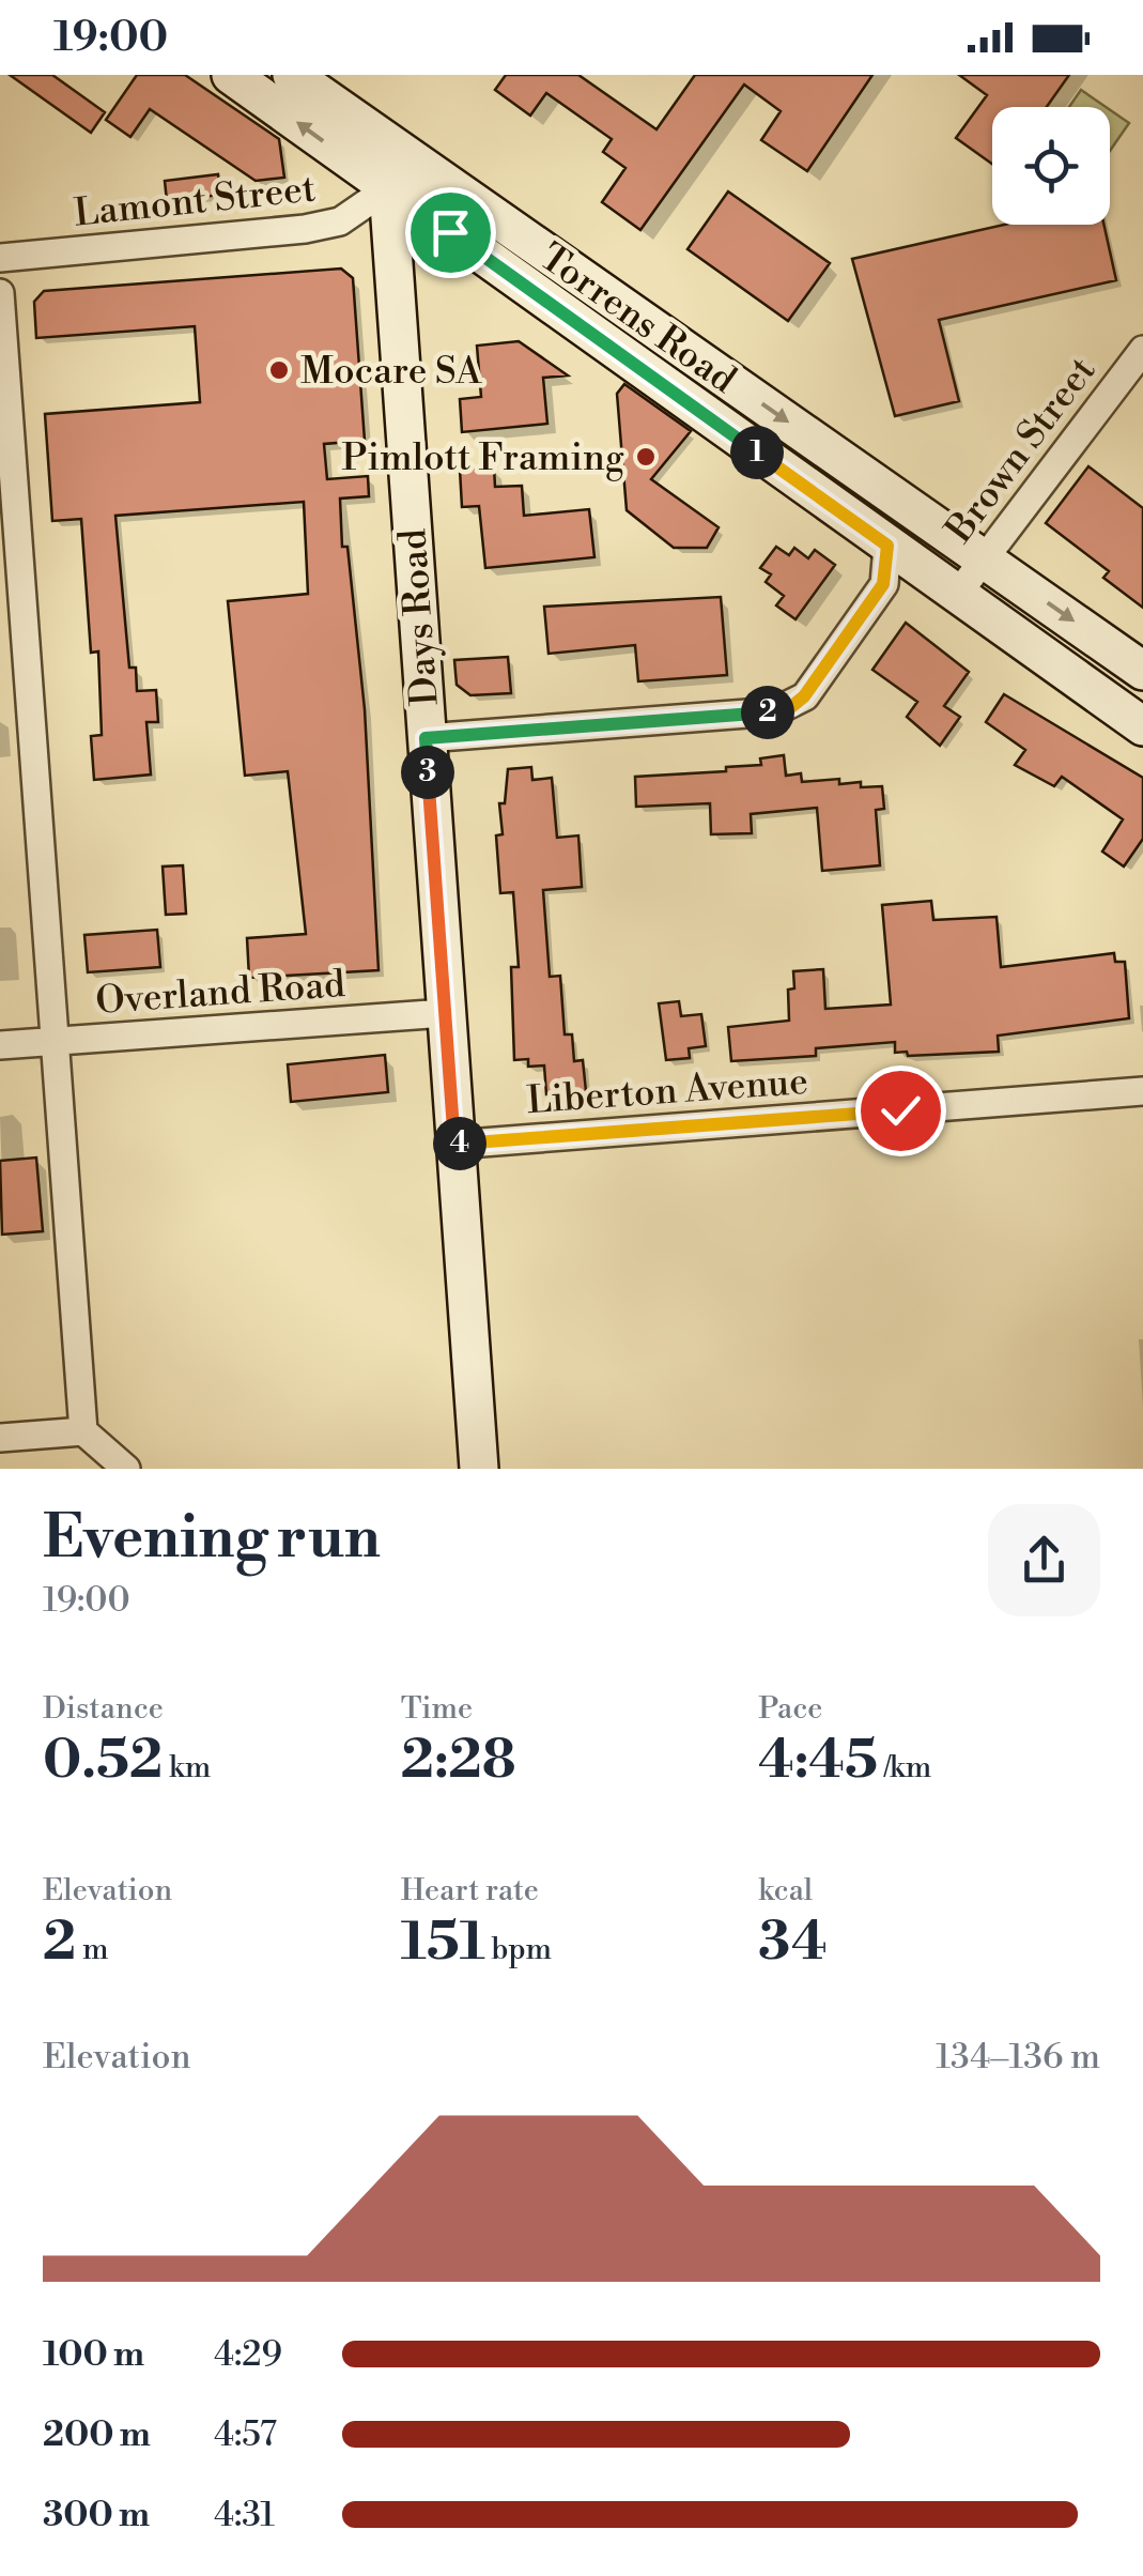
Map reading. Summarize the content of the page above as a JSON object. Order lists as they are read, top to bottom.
{
  "streets": {
    "main road": ["Torrens Road", "Days Road"],
    "street": [
      "Lamont Street",
      "Brown Street",
      "Overland Road",
      "Liberton Avenue"
    ]
  },
  "crossings": [
    ["Lamont Street", "Torrens Road"],
    ["Lamont Street", "Days Road"],
    ["Torrens Road", "Brown Street"],
    ["Torrens Road", "Days Road"],
    ["Days Road", "Overland Road"],
    ["Days Road", "Liberton Avenue"]
  ],
  "places": ["Mocare SA", "Pimlott Framing"],
  "page": {
    "status": "19:00",
    "pins": [
      "1",
      "2",
      "3",
      "4"
    ],
    "heading": ["Evening run", "19:00"],
    "stats": [
      ["Distance", "0.52 km"],
      ["Time", "2:28"],
      ["Pace", "4:45 /km"],
      ["Elevation", "2 m"],
      ["Heart rate", "151 bpm"],
      ["kcal", "34"]
    ],
    "chart": ["Elevation", "134–136 m"],
    "list": [
      {
        "name": "100 m",
        "note": "4:29"
      },
      {
        "name": "200 m",
        "note": "4:57"
      },
      {
        "name": "300 m",
        "note": "4:31"
      }
    ]
  }
}
